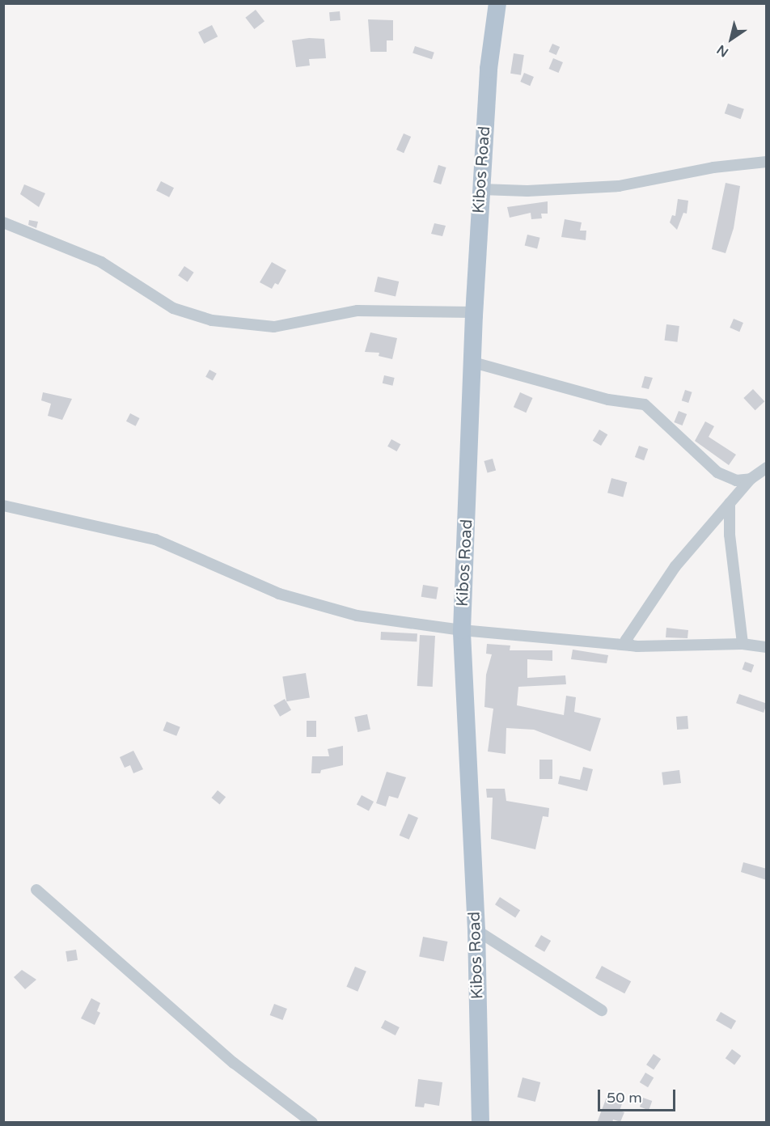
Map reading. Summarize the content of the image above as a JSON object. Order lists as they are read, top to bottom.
{
  "streets": {
    "main road": ["Kibos Road"]
  },
  "scale_bar": "50 m",
  "north": "bottom left"
}
